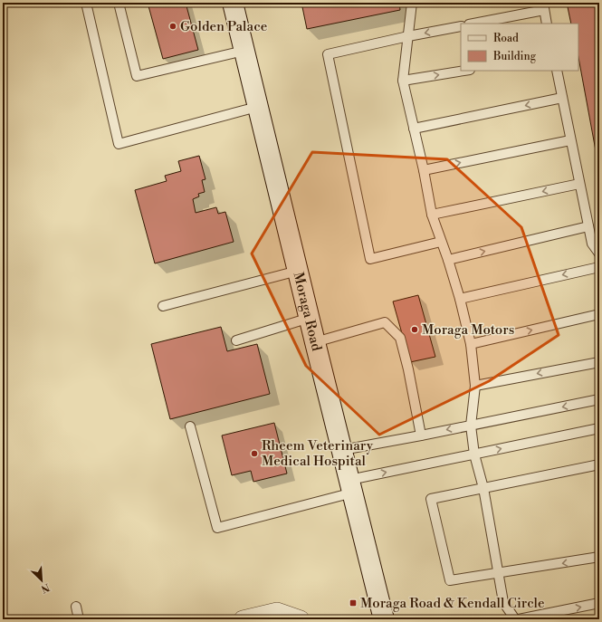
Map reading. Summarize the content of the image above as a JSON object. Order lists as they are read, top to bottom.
{
  "streets": {
    "main road": ["Moraga Road"]
  },
  "places": {
    "other": ["Golden Palace", "Moraga Motors", "Rheem Veterinary Medical Hospital"],
    "transit": ["Moraga Road & Kendall Circle"]
  },
  "legend": ["Road", "Building"],
  "north": "bottom right"
}
